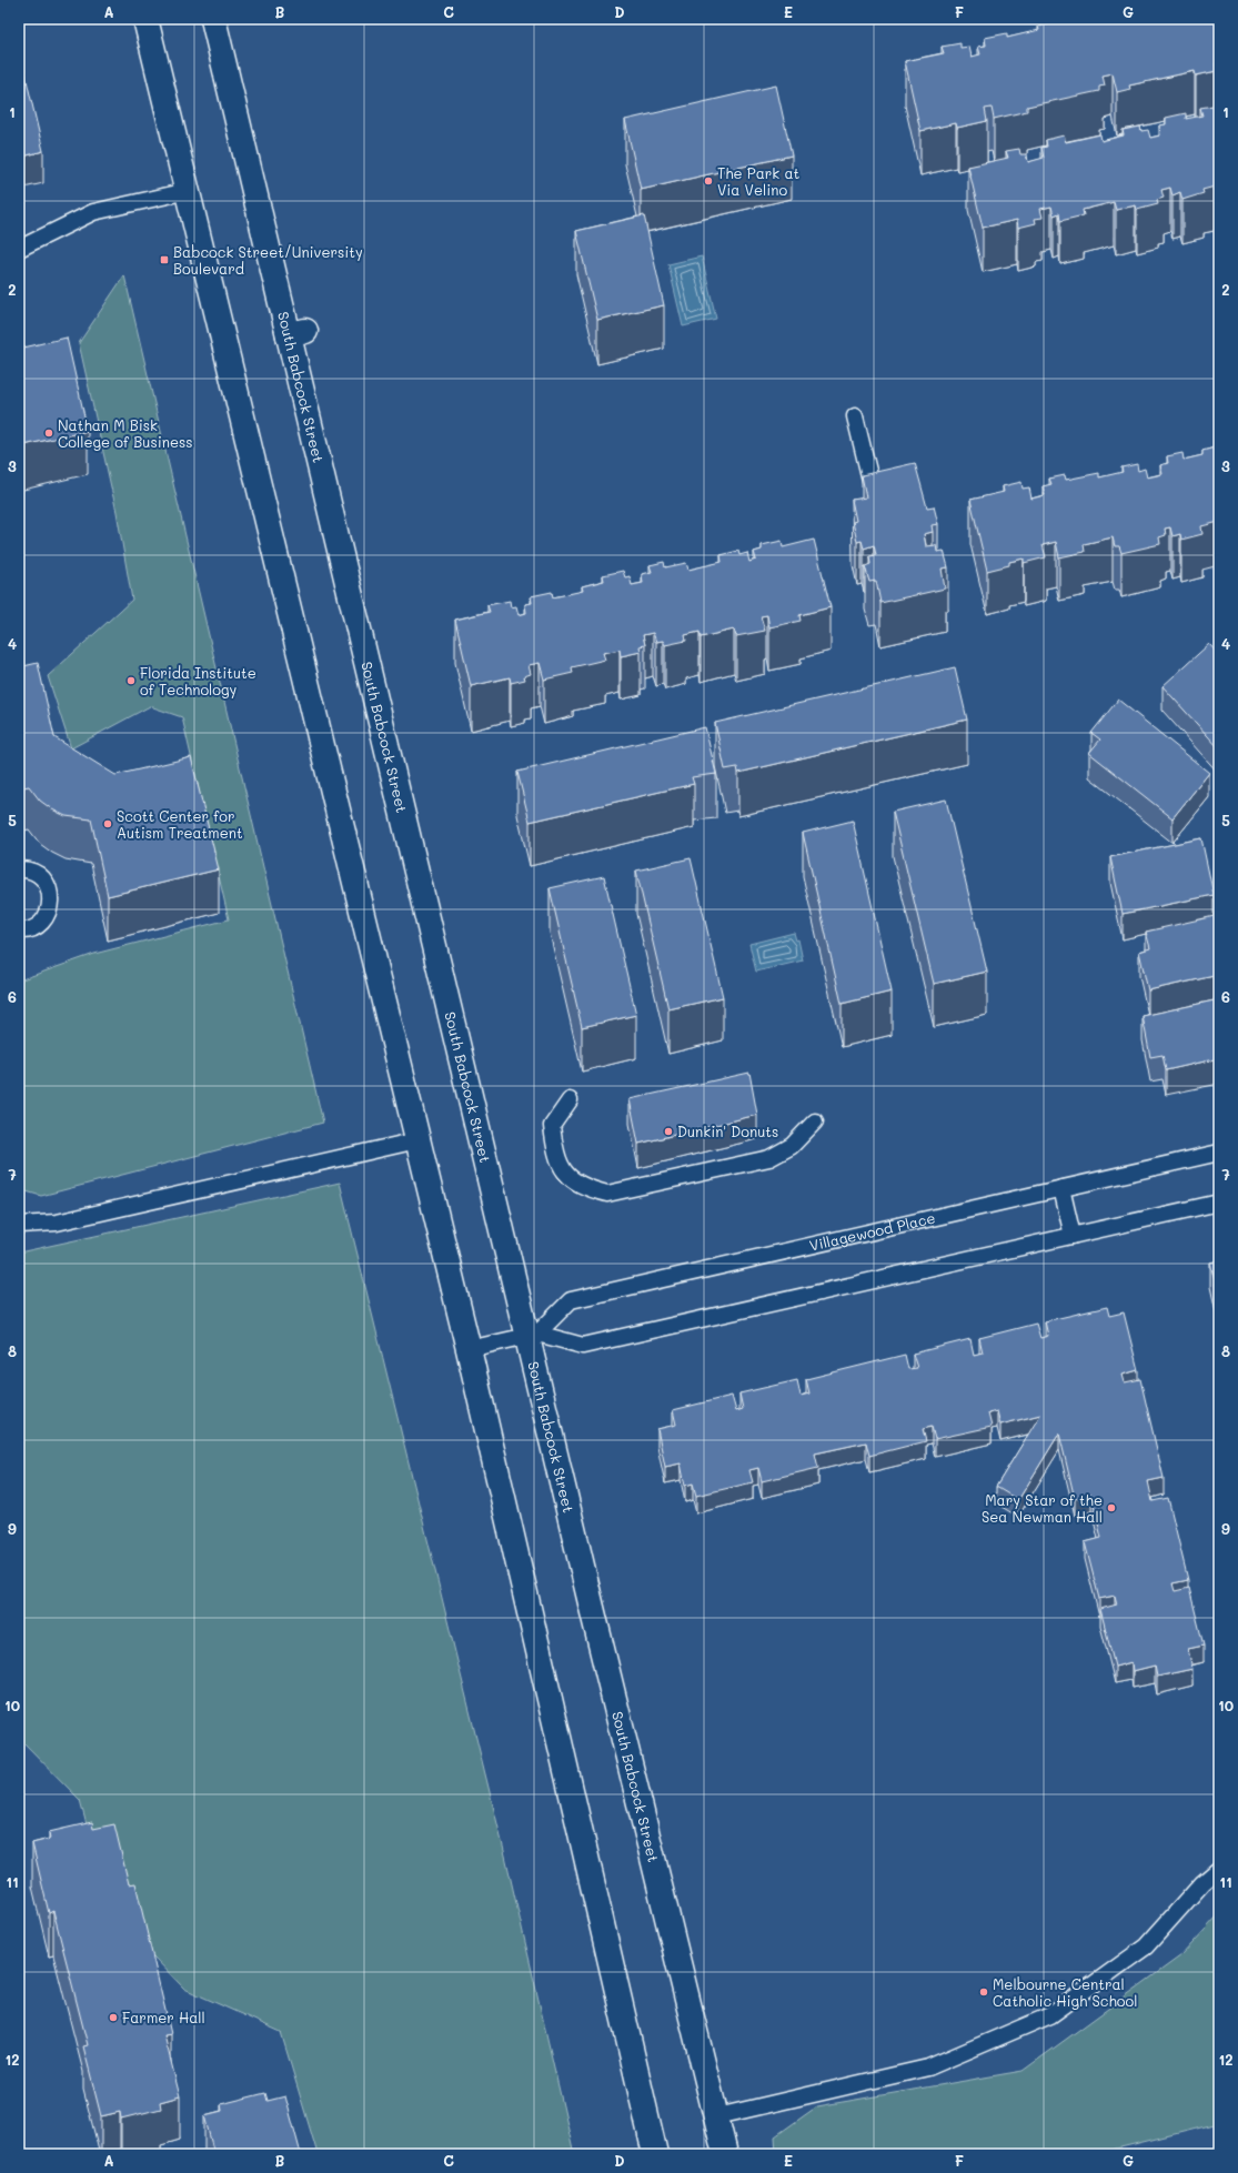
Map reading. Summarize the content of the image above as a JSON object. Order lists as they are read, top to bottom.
{
  "streets": {
    "main road": ["South Babcock Street"],
    "lane": ["Villagewood Place"]
  },
  "crossings": [
    ["South Babcock Street", "Villagewood Place"]
  ],
  "places": {
    "other": [
      "The Park at Via Velino",
      "Nathan M Bisk College of Business",
      "Florida Institute of Technology",
      "Scott Center for Autism Treatment",
      "Dunkin' Donuts",
      "Mary Star of the Sea Newman Hall",
      "Melbourne Central Catholic High School",
      "Farmer Hall"
    ],
    "transit": ["Babcock Street/University Boulevard"]
  },
  "grid": {
    "columns": [
      "A",
      "B",
      "C",
      "D",
      "E",
      "F",
      "G"
    ],
    "rows": [
      "1",
      "2",
      "3",
      "4",
      "5",
      "6",
      "7",
      "8",
      "9",
      "10",
      "11",
      "12"
    ]
  }
}
